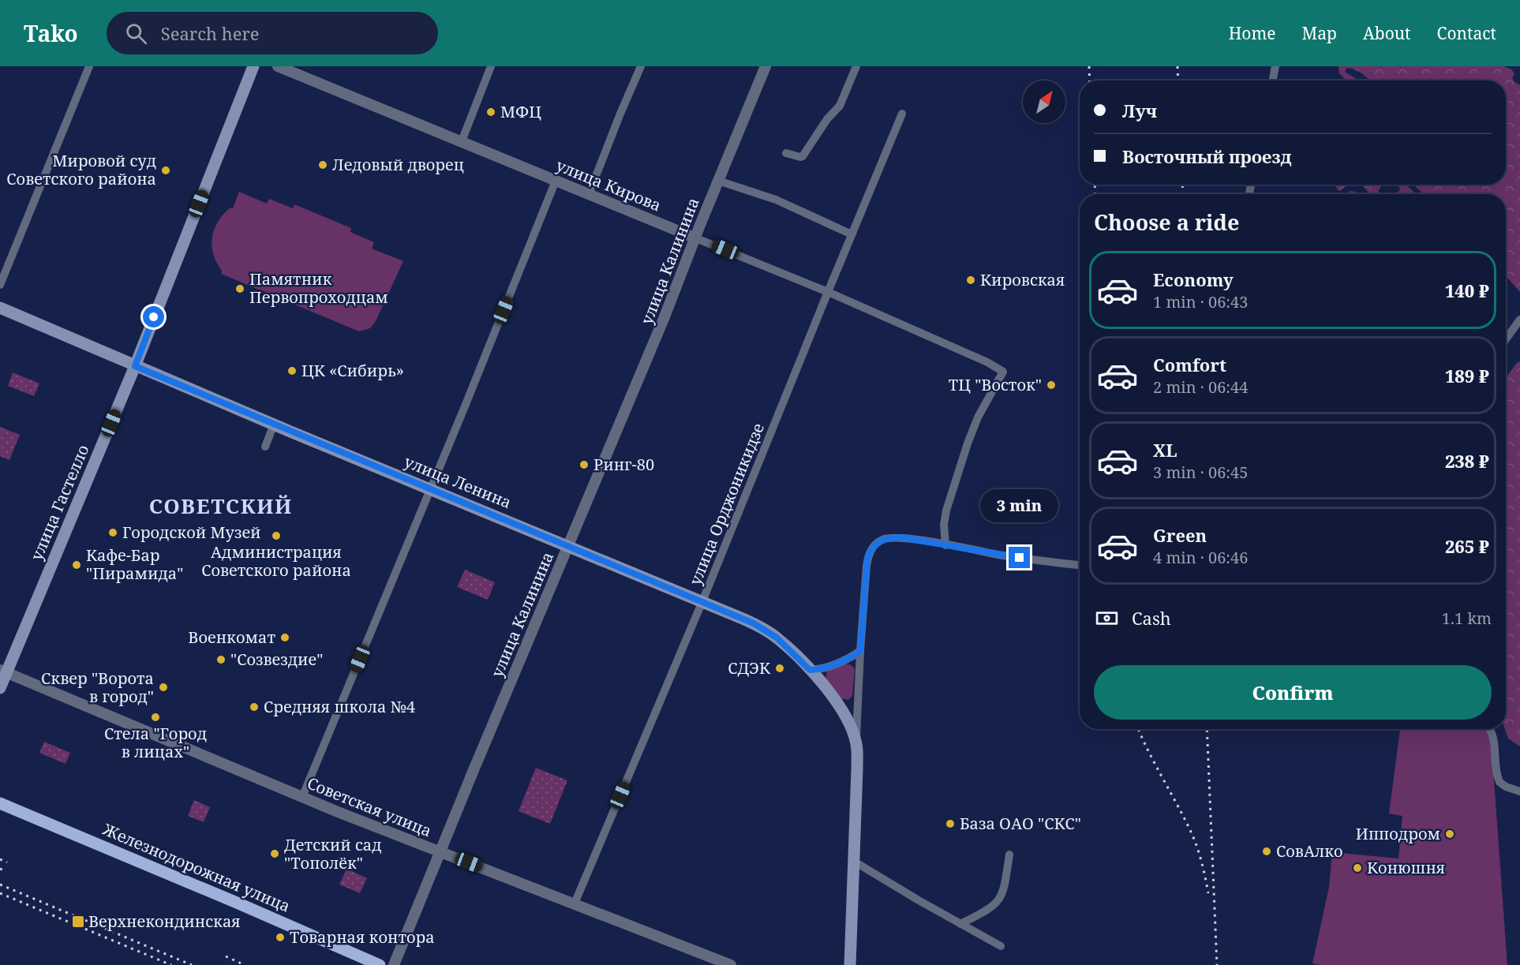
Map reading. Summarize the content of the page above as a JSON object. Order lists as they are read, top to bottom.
{
  "streets": {
    "main road": ["улица Ленина", "улица Гастелло", "Железнодорожная улица"],
    "street": [
      "улица Кирова",
      "улица Калинина",
      "улица Орджоникидзе",
      "Советская улица"
    ]
  },
  "crossings": [
    ["улица Кирова", "улица Калинина"],
    ["улица Кирова", "улица Орджоникидзе"],
    ["улица Калинина", "улица Ленина"],
    ["улица Калинина", "Советская улица"],
    ["улица Ленина", "улица Гастелло"],
    ["улица Ленина", "улица Орджоникидзе"],
    ["улица Гастелло", "Советская улица"],
    ["улица Орджоникидзе", "Советская улица"]
  ],
  "districts": ["СОВЕТСКИЙ"],
  "places": {
    "other": [
      "МФЦ",
      "Ледовый дворец",
      "Мировой суд Советского района",
      "Кировская",
      "Памятник Первопроходцам",
      "ЦК «Сибирь»",
      "ТЦ \"Восток\"",
      "Ринг-80",
      "Городской Музей",
      "Администрация Советского района",
      "Кафе-Бар \"Пирамида\"",
      "Военкомат",
      "\"Созвездие\"",
      "СДЭК",
      "Сквер \"Ворота в город\"",
      "Средняя школа №4",
      "Стела \"Город в лицах\"",
      "База ОАО \"СКС\"",
      "Ипподром",
      "СовАлко",
      "Детский сад \"Тополёк\"",
      "Конюшня",
      "Товарная контора"
    ],
    "transit": ["Верхнекондинская"]
  },
  "north": "top right",
  "page": {
    "header": "Tako",
    "search": "Search here",
    "nav": [
      "Home",
      "Map",
      "About",
      "Contact"
    ],
    "banner": ["Луч", "Восточный проезд"],
    "heading": "Choose a ride",
    "list": [
      {
        "name": "Economy",
        "note": "1 min · 06:43",
        "value": "140 ₽"
      },
      {
        "name": "Comfort",
        "note": "2 min · 06:44",
        "value": "189 ₽"
      },
      {
        "name": "XL",
        "note": "3 min · 06:45",
        "value": "238 ₽"
      },
      {
        "name": "Green",
        "note": "4 min · 06:46",
        "value": "265 ₽"
      }
    ],
    "bubble": "3 min",
    "pay": ["Cash", "1.1 km"],
    "buttons": "Confirm"
  }
}
